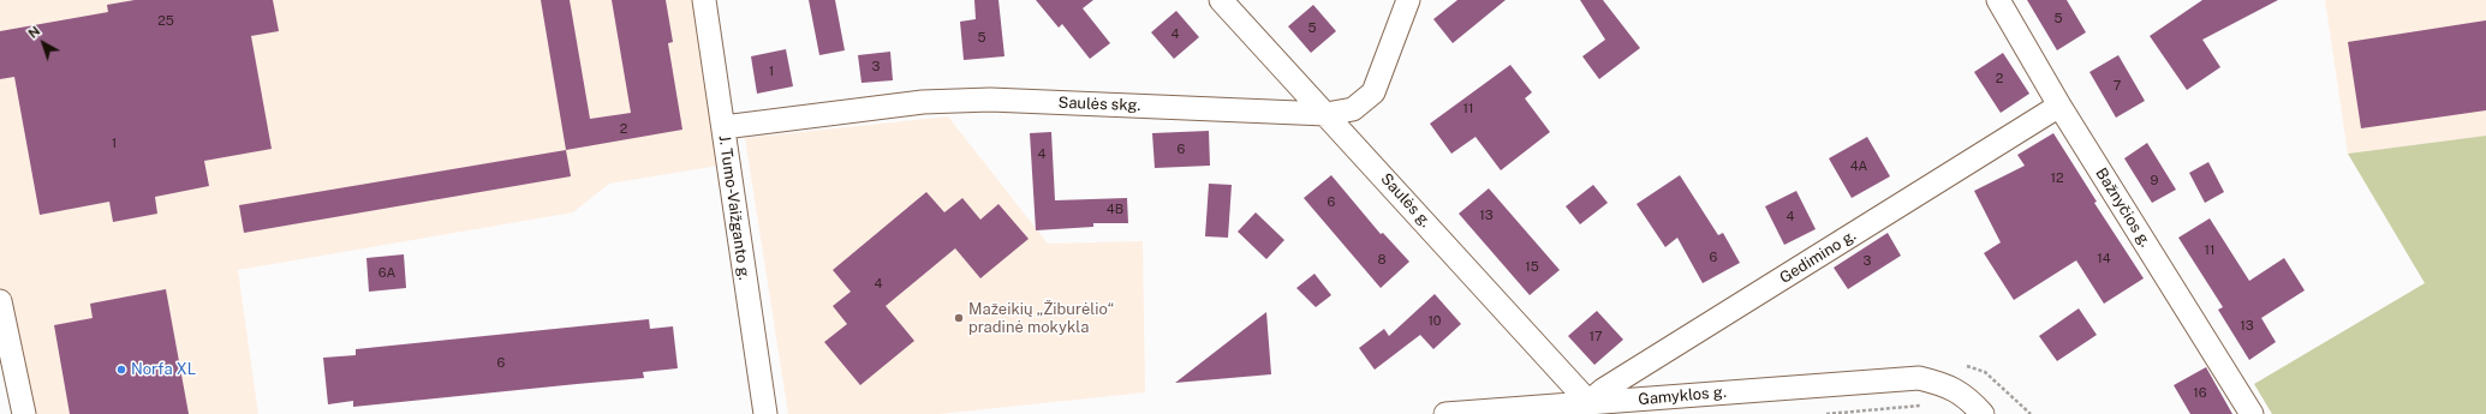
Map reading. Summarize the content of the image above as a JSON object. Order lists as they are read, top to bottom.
{
  "streets": {
    "street": [
      "Saulės skg.",
      "Saulės g.",
      "J. Tumo-Vaižganto g.",
      "Bažnyčios g.",
      "Gedimino g.",
      "Gamyklos g."
    ]
  },
  "crossings": [
    ["Saulės skg.", "Saulės g."],
    ["Saulės skg.", "J. Tumo-Vaižganto g."],
    ["Saulės g.", "Gedimino g."],
    ["Saulės g.", "Gamyklos g."],
    ["Bažnyčios g.", "Gedimino g."],
    ["Gedimino g.", "Gamyklos g."]
  ],
  "places": ["Mažeikių „Žiburėlio“ pradinė mokykla", "Norfa XL"],
  "house_numbers": [
    "5",
    "25",
    "5",
    "4",
    "5",
    "3",
    "1",
    "2",
    "7",
    "11",
    "2",
    "1",
    "6",
    "4",
    "4A",
    "12",
    "9",
    "6",
    "4B",
    "13",
    "4",
    "11",
    "6",
    "14",
    "8",
    "3",
    "15",
    "6A",
    "4",
    "10",
    "13",
    "17",
    "6",
    "16"
  ],
  "north": "top left"
}
